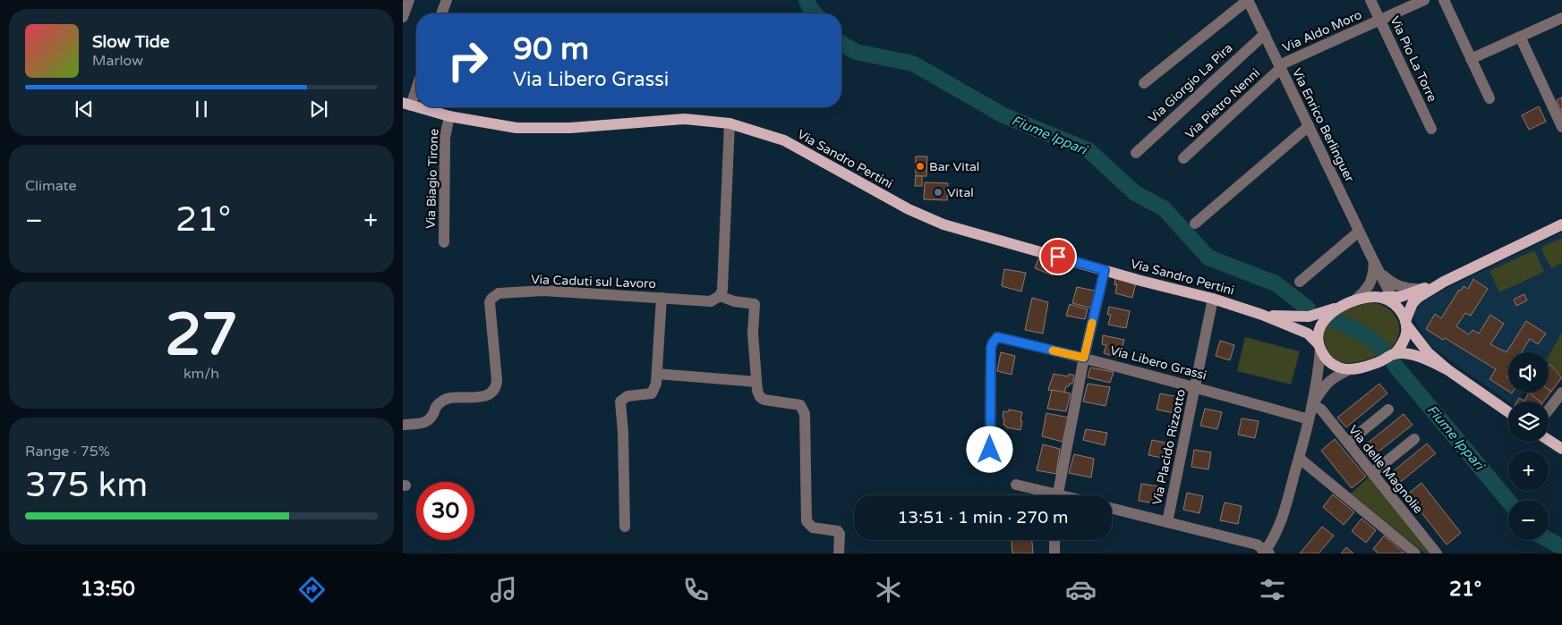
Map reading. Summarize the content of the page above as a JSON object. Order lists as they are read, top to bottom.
{
  "streets": {
    "main road": ["Via Sandro Pertini"],
    "street": [
      "Via Aldo Moro",
      "Via Pio La Torre",
      "Via Giorgio La Pira",
      "Via Pietro Nenni",
      "Via Enrico Berlinguer",
      "Via Biagio Tirone",
      "Via Caduti sul Lavoro",
      "Via Libero Grassi",
      "Via Placido Rizzotto",
      "Via delle Magnolie"
    ]
  },
  "crossings": [
    ["Via Aldo Moro", "Via Pio La Torre"],
    ["Via Aldo Moro", "Via Pietro Nenni"],
    ["Via Aldo Moro", "Via Enrico Berlinguer"],
    ["Via Giorgio La Pira", "Via Enrico Berlinguer"],
    ["Via Pietro Nenni", "Via Enrico Berlinguer"],
    ["Via Sandro Pertini", "Via Biagio Tirone"],
    ["Via Sandro Pertini", "Via Placido Rizzotto"],
    ["Via Libero Grassi", "Via Placido Rizzotto"]
  ],
  "water": ["Fiume Ippari"],
  "places": ["Bar Vital", "Vital"],
  "page": {
    "turn": ["90 m", "Via Libero Grassi"],
    "song": ["Slow Tide", "Marlow"],
    "tile": [
      "Climate",
      ["27", "km/h"],
      ["Range · 75%", "375 km"]
    ],
    "heat": ["−", "21°", "+"],
    "map_buttons": ["+", "−"],
    "limit": "30",
    "trip": "13:51 · 1 min · 270 m",
    "tabs": ["13:50", "21°"]
  }
}
